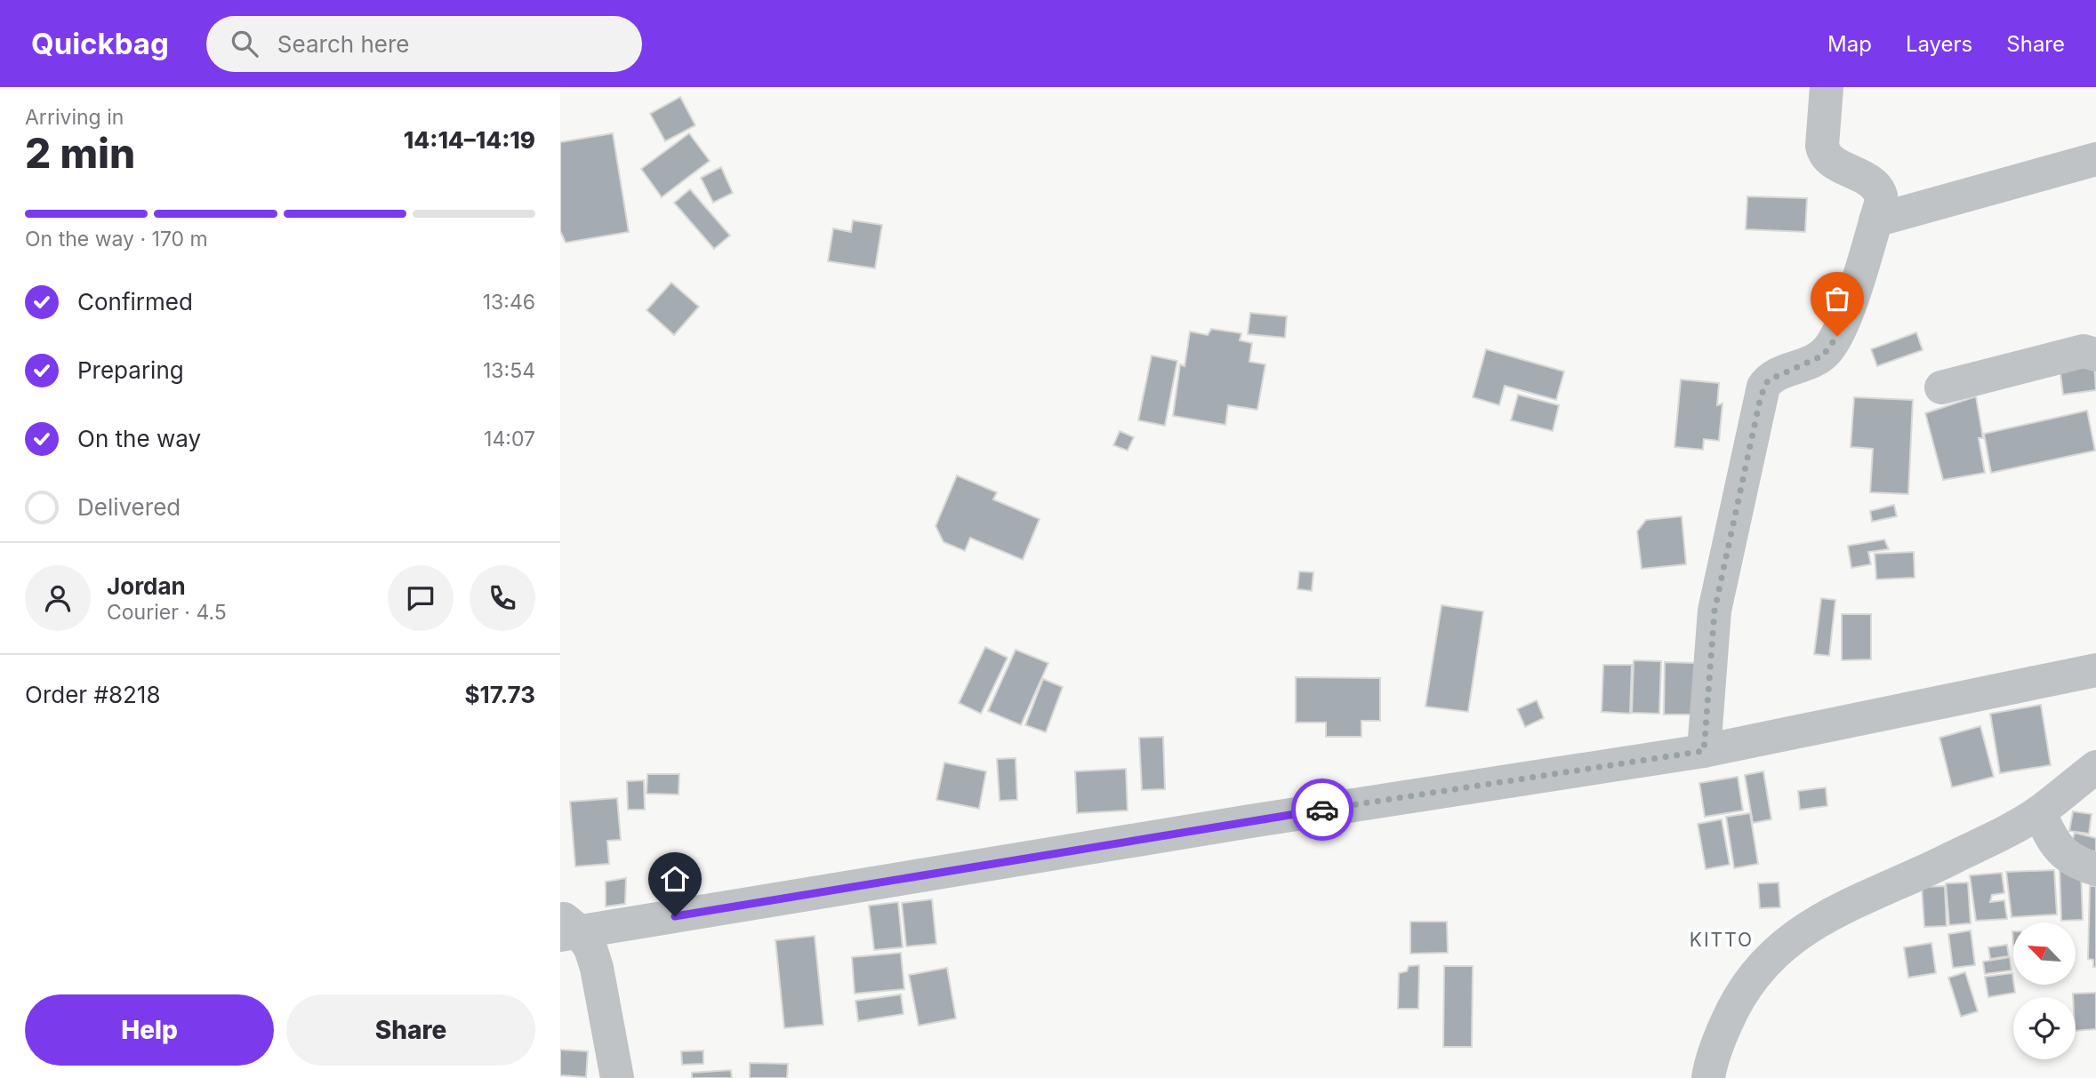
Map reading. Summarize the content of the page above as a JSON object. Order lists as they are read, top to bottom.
{
  "districts": ["KITTO"],
  "north": "top left",
  "page": {
    "header": "Quickbag",
    "search": "Search here",
    "nav": ["Map", "Layers", "Share"],
    "heading": ["2 min", "Arriving in", "14:14–14:19"],
    "panel": [
      "Jordan",
      "Courier · 4.5",
      "Order #8218",
      "$17.73"
    ],
    "bar": "On the way · 170 m",
    "list": [
      ["Confirmed", "13:46"],
      ["Preparing", "13:54"],
      ["On the way", "14:07"],
      "Delivered"
    ],
    "buttons": ["Help", "Share"]
  }
}
